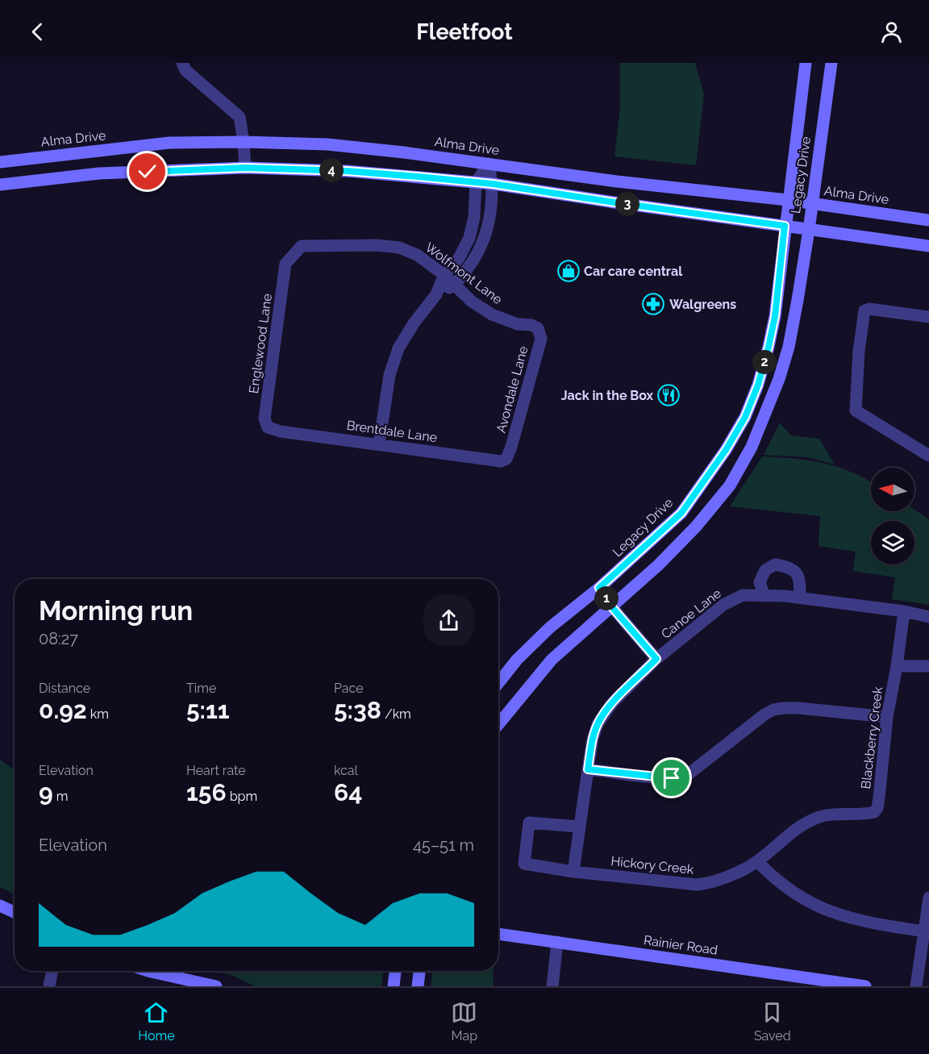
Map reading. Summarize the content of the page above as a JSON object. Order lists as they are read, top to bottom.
{
  "streets": {
    "main road": ["Alma Drive", "Legacy Drive", "Rainier Road"],
    "street": [
      "Wolfmont Lane",
      "Englewood Lane",
      "Avondale Lane",
      "Brentdale Lane",
      "Canoe Lane",
      "Blackberry Creek",
      "Hickory Creek"
    ]
  },
  "crossings": [
    ["Alma Drive", "Legacy Drive"],
    ["Wolfmont Lane", "Englewood Lane"],
    ["Wolfmont Lane", "Avondale Lane"],
    ["Englewood Lane", "Brentdale Lane"],
    ["Avondale Lane", "Brentdale Lane"],
    ["Canoe Lane", "Blackberry Creek"],
    ["Canoe Lane", "Hickory Creek"],
    ["Blackberry Creek", "Hickory Creek"]
  ],
  "places": {
    "shop": ["Car care central"],
    "pharmacy": ["Walgreens"],
    "restaurant": ["Jack in the Box"]
  },
  "north": "left",
  "page": {
    "header": "Fleetfoot",
    "pins": [
      "4",
      "3",
      "2",
      "1"
    ],
    "heading": ["Morning run", "08:27"],
    "stats": [
      ["Distance", "0.92 km"],
      ["Time", "5:11"],
      ["Pace", "5:38 /km"],
      ["Elevation", "9 m"],
      ["Heart rate", "156 bpm"],
      ["kcal", "64"]
    ],
    "chart": ["Elevation", "45–51 m"],
    "tabs": ["Home", "Map", "Saved"]
  }
}
